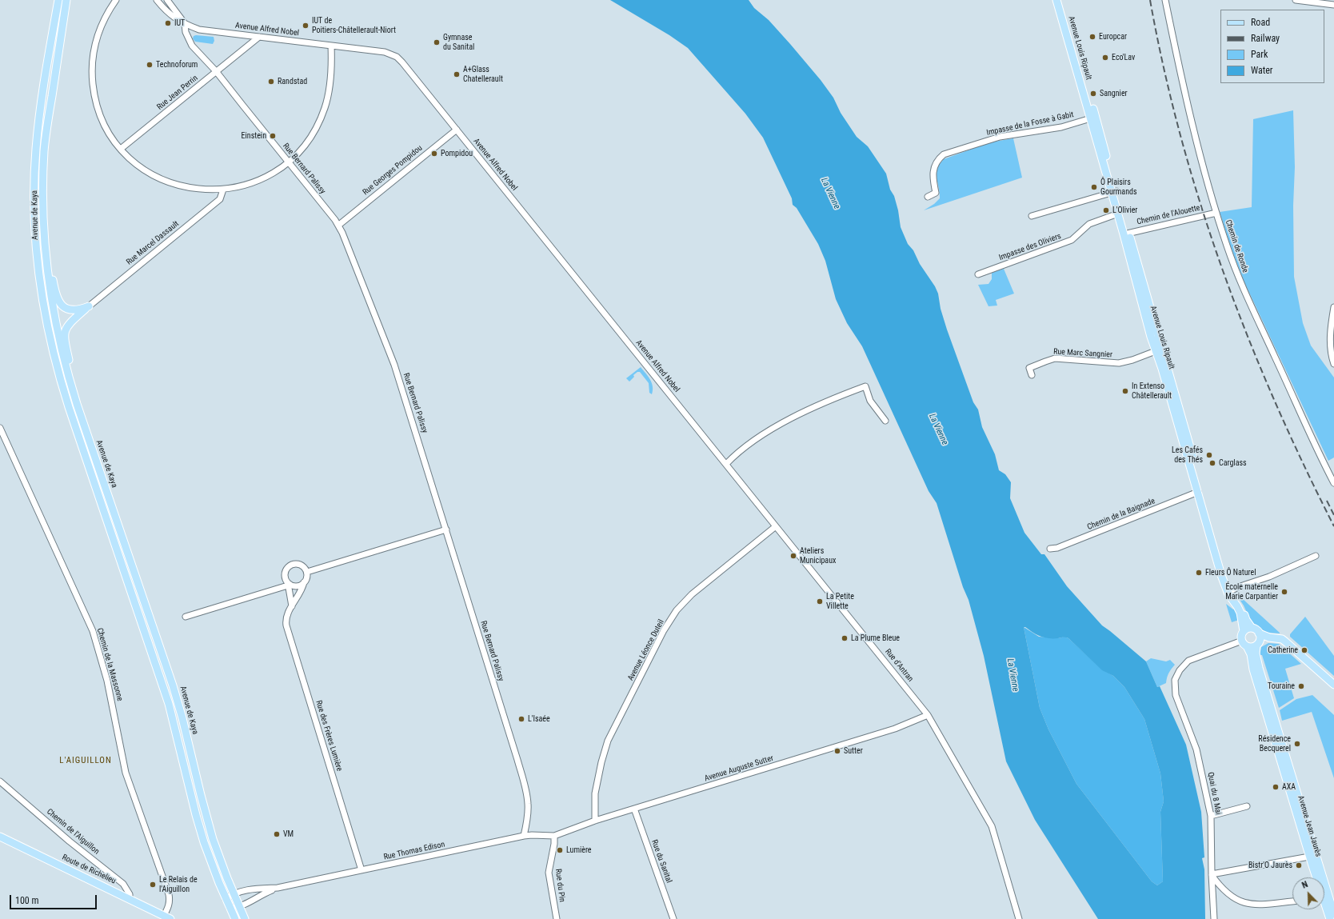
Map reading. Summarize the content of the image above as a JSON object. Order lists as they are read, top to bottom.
{
  "streets": {
    "main road": [
      "Avenue Louis Ripault",
      "Avenue de Kaya",
      "Avenue Jean Jaurès",
      "Route de Richelieu"
    ],
    "street": [
      "Avenue Alfred Nobel",
      "Rue Jean Perrin",
      "Impasse de la Fosse à Gabit",
      "Rue Bernard Palissy",
      "Rue Georges Pompidou",
      "Chemin de l'Alouette",
      "Rue Marcel Dassault",
      "Chemin de Ronde",
      "Impasse des Oliviers",
      "Rue Marc Sangnier",
      "Chemin de la Baignade",
      "Avenue Léonce Duteil",
      "Chemin de la Massonne",
      "Rue d'Antran",
      "Rue des Frères Lumière",
      "Avenue Auguste Sutter",
      "Quai du 8 Mai",
      "Chemin de l'Aiguillon",
      "Rue Thomas Edison",
      "Rue du Sanital",
      "Rue du Pin"
    ]
  },
  "crossings": [
    ["Avenue Alfred Nobel", "Rue Jean Perrin"],
    ["Avenue Alfred Nobel", "Rue Bernard Palissy"],
    ["Avenue Alfred Nobel", "Rue Georges Pompidou"],
    ["Avenue Alfred Nobel", "Rue d'Antran"],
    ["Avenue Louis Ripault", "Impasse de la Fosse à Gabit"],
    ["Avenue Louis Ripault", "Chemin de l'Alouette"],
    ["Avenue Louis Ripault", "Impasse des Oliviers"],
    ["Avenue Louis Ripault", "Rue Marc Sangnier"],
    ["Avenue Louis Ripault", "Chemin de la Baignade"],
    ["Avenue Louis Ripault", "Quai du 8 Mai"],
    ["Avenue Louis Ripault", "Avenue Jean Jaurès"],
    ["Rue Jean Perrin", "Rue Bernard Palissy"],
    ["Rue Bernard Palissy", "Rue Georges Pompidou"],
    ["Rue Bernard Palissy", "Rue Thomas Edison"],
    ["Avenue de Kaya", "Rue Thomas Edison"],
    ["Chemin de l'Alouette", "Chemin de Ronde"],
    ["Avenue Léonce Duteil", "Rue d'Antran"],
    ["Avenue Léonce Duteil", "Avenue Auguste Sutter"],
    ["Chemin de la Massonne", "Route de Richelieu"],
    ["Rue d'Antran", "Avenue Auguste Sutter"],
    ["Rue des Frères Lumière", "Rue Thomas Edison"],
    ["Avenue Auguste Sutter", "Rue Thomas Edison"],
    ["Avenue Auguste Sutter", "Rue du Sanital"],
    ["Avenue Auguste Sutter", "Rue du Pin"],
    ["Quai du 8 Mai", "Avenue Jean Jaurès"],
    ["Chemin de l'Aiguillon", "Route de Richelieu"],
    ["Rue Thomas Edison", "Rue du Pin"]
  ],
  "districts": ["L'AIGUILLON"],
  "water": ["La Vienne"],
  "places": [
    "IUT",
    "IUT de Poitiers-Châtellerault-Niort",
    "Europcar",
    "Gymnase du Sanital",
    "Eco'Lav",
    "Technoforum",
    "A+Glass Chatellerault",
    "Randstad",
    "Sangnier",
    "Einstein",
    "Pompidou",
    "Ô Plaisirs Gourmands",
    "L'Olivier",
    "In Extenso Châtellerault",
    "Les Cafés des Thés",
    "Carglass",
    "Ateliers Municipaux",
    "Fleurs Ô Naturel",
    "École maternelle Marie Carpantier",
    "La Petite Villette",
    "La Plume Bleue",
    "Catherine",
    "Touraine",
    "L'Isaée",
    "Résidence Becquerel",
    "Sutter",
    "AXA",
    "VM",
    "Lumière",
    "Bistr'O Jaurès",
    "Le Relais de l'Aiguillon"
  ],
  "legend": [
    "Road",
    "Railway",
    "Park",
    "Water"
  ],
  "scale_bar": "100 m",
  "north": "top left"
}
